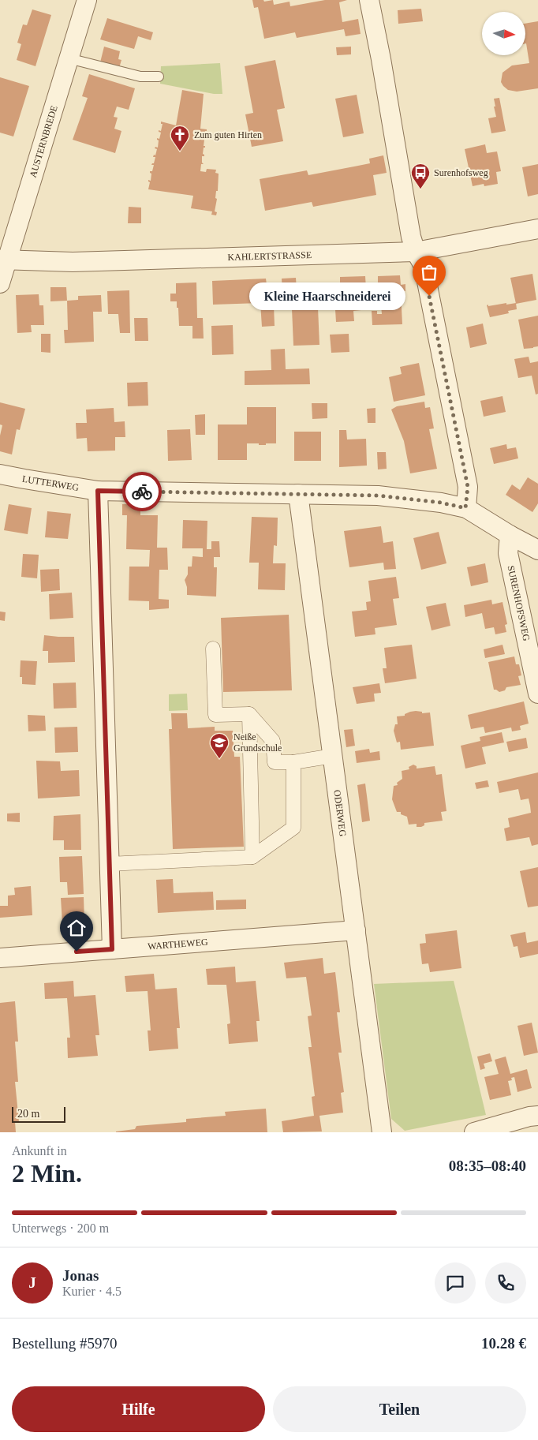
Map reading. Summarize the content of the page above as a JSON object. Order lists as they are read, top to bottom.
{
  "streets": {
    "street": [
      "AUSTERNBREDE",
      "KAHLERTSTRASSE",
      "LUTTERWEG",
      "SURENHOFSWEG",
      "ODERWEG",
      "WARTHEWEG"
    ]
  },
  "crossings": [
    ["AUSTERNBREDE", "KAHLERTSTRASSE"],
    ["LUTTERWEG", "SURENHOFSWEG"],
    ["LUTTERWEG", "ODERWEG"],
    ["ODERWEG", "WARTHEWEG"]
  ],
  "places": {
    "church": ["Zum guten Hirten"],
    "bus stop": ["Surenhofsweg"],
    "other": ["Kleine Haarschneiderei"],
    "school or university": ["Neiße Grundschule"]
  },
  "scale_bar": "20 m",
  "north": "right",
  "page": {
    "bubble": "Kleine Haarschneiderei",
    "scale": "20 m",
    "heading": ["2 Min.", "Ankunft in", "08:35–08:40"],
    "panel": [
      "Jonas",
      "Kurier · 4.5",
      "Bestellung #5970",
      "10.28 €"
    ],
    "bar": "Unterwegs · 200 m",
    "round": "J",
    "buttons": ["Hilfe", "Teilen"]
  }
}
